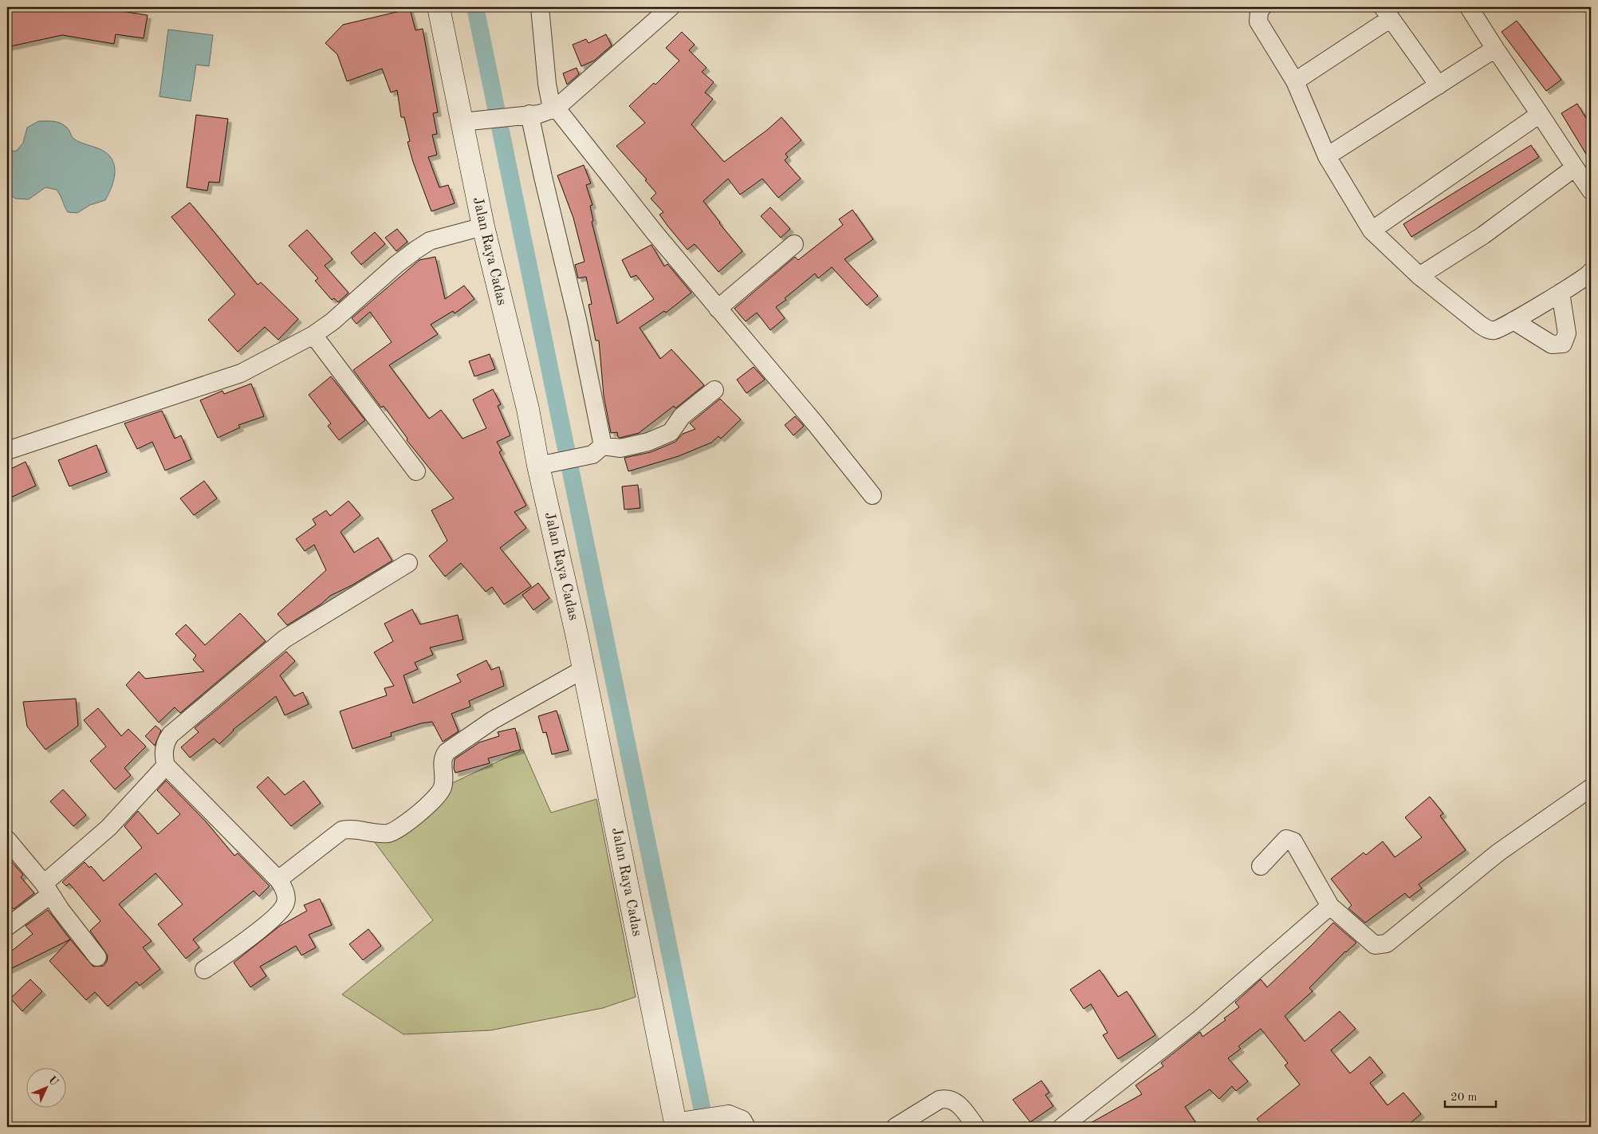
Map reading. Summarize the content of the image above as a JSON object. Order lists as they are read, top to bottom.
{
  "streets": {
    "street": ["Jalan Raya Cadas"]
  },
  "scale_bar": "20 m",
  "north": "top right"
}
